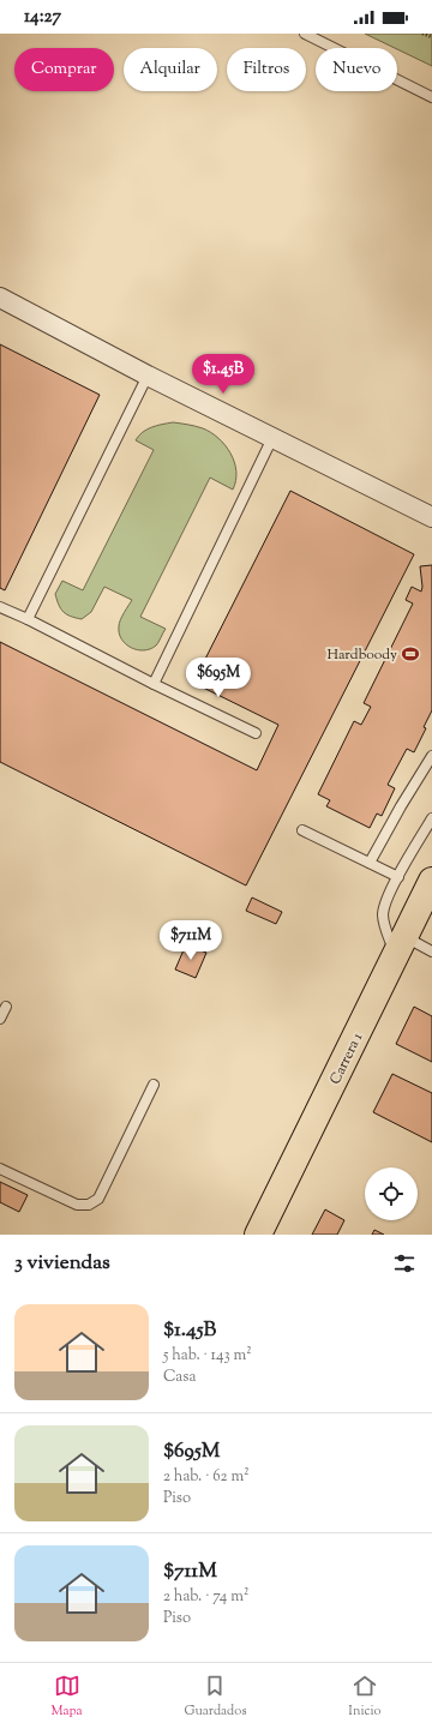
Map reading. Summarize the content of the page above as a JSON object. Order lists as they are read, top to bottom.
{
  "streets": {
    "main road": ["Carrera 1"]
  },
  "places": {
    "sports": ["Hardboody"]
  },
  "page": {
    "status": "14:27",
    "chip": [
      "Comprar",
      "Alquilar",
      "Filtros",
      "Nuevo"
    ],
    "price": ["$1.45B", "$695M", "$711M"],
    "heading": "3 viviendas",
    "list": [
      {
        "name": "$1.45B",
        "note": "5 hab. · 143 m² · Casa"
      },
      {
        "name": "$695M",
        "note": "2 hab. · 62 m² · Piso"
      },
      {
        "name": "$711M",
        "note": "2 hab. · 74 m² · Piso"
      }
    ],
    "tabs": ["Mapa", "Guardados", "Inicio"]
  }
}
